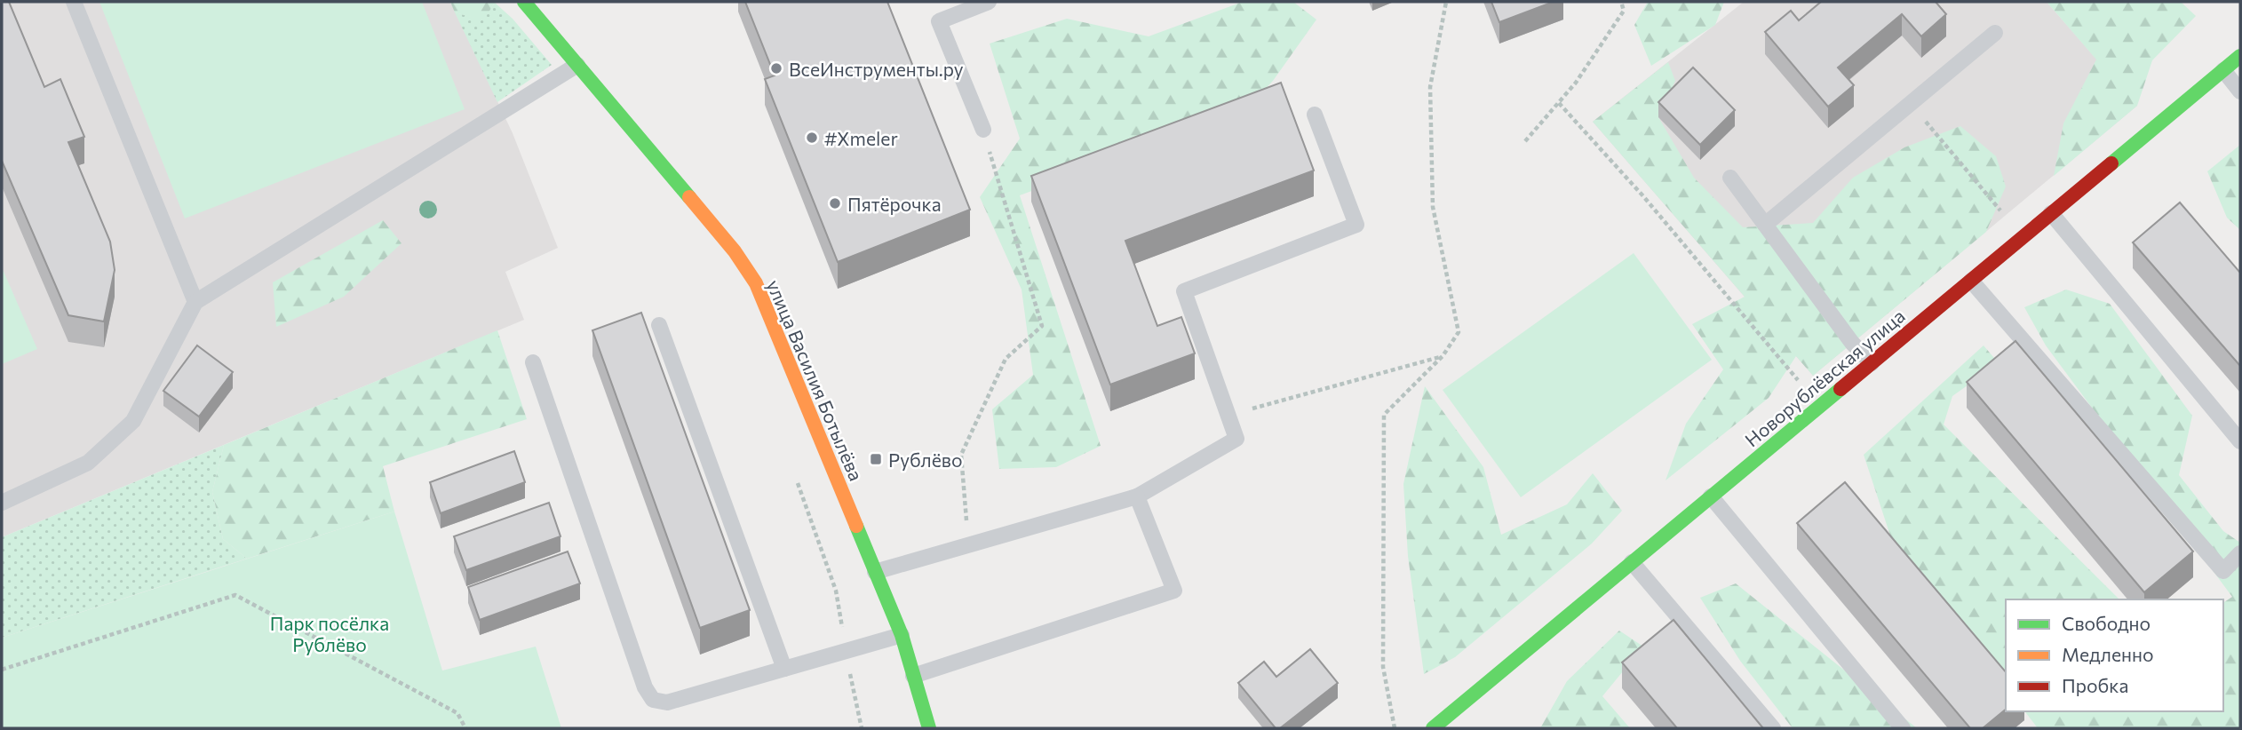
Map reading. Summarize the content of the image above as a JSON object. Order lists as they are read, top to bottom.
{
  "streets": {
    "street": ["Новорублёвская улица", "улица Василия Ботылёва"]
  },
  "parks": ["Парк посёлка Рублёво"],
  "places": {
    "other": ["ВсеИнструменты.ру", "#Xmeler", "Пятёрочка"],
    "transit": ["Рублёво"]
  },
  "legend": ["Свободно", "Медленно", "Пробка"]
}
